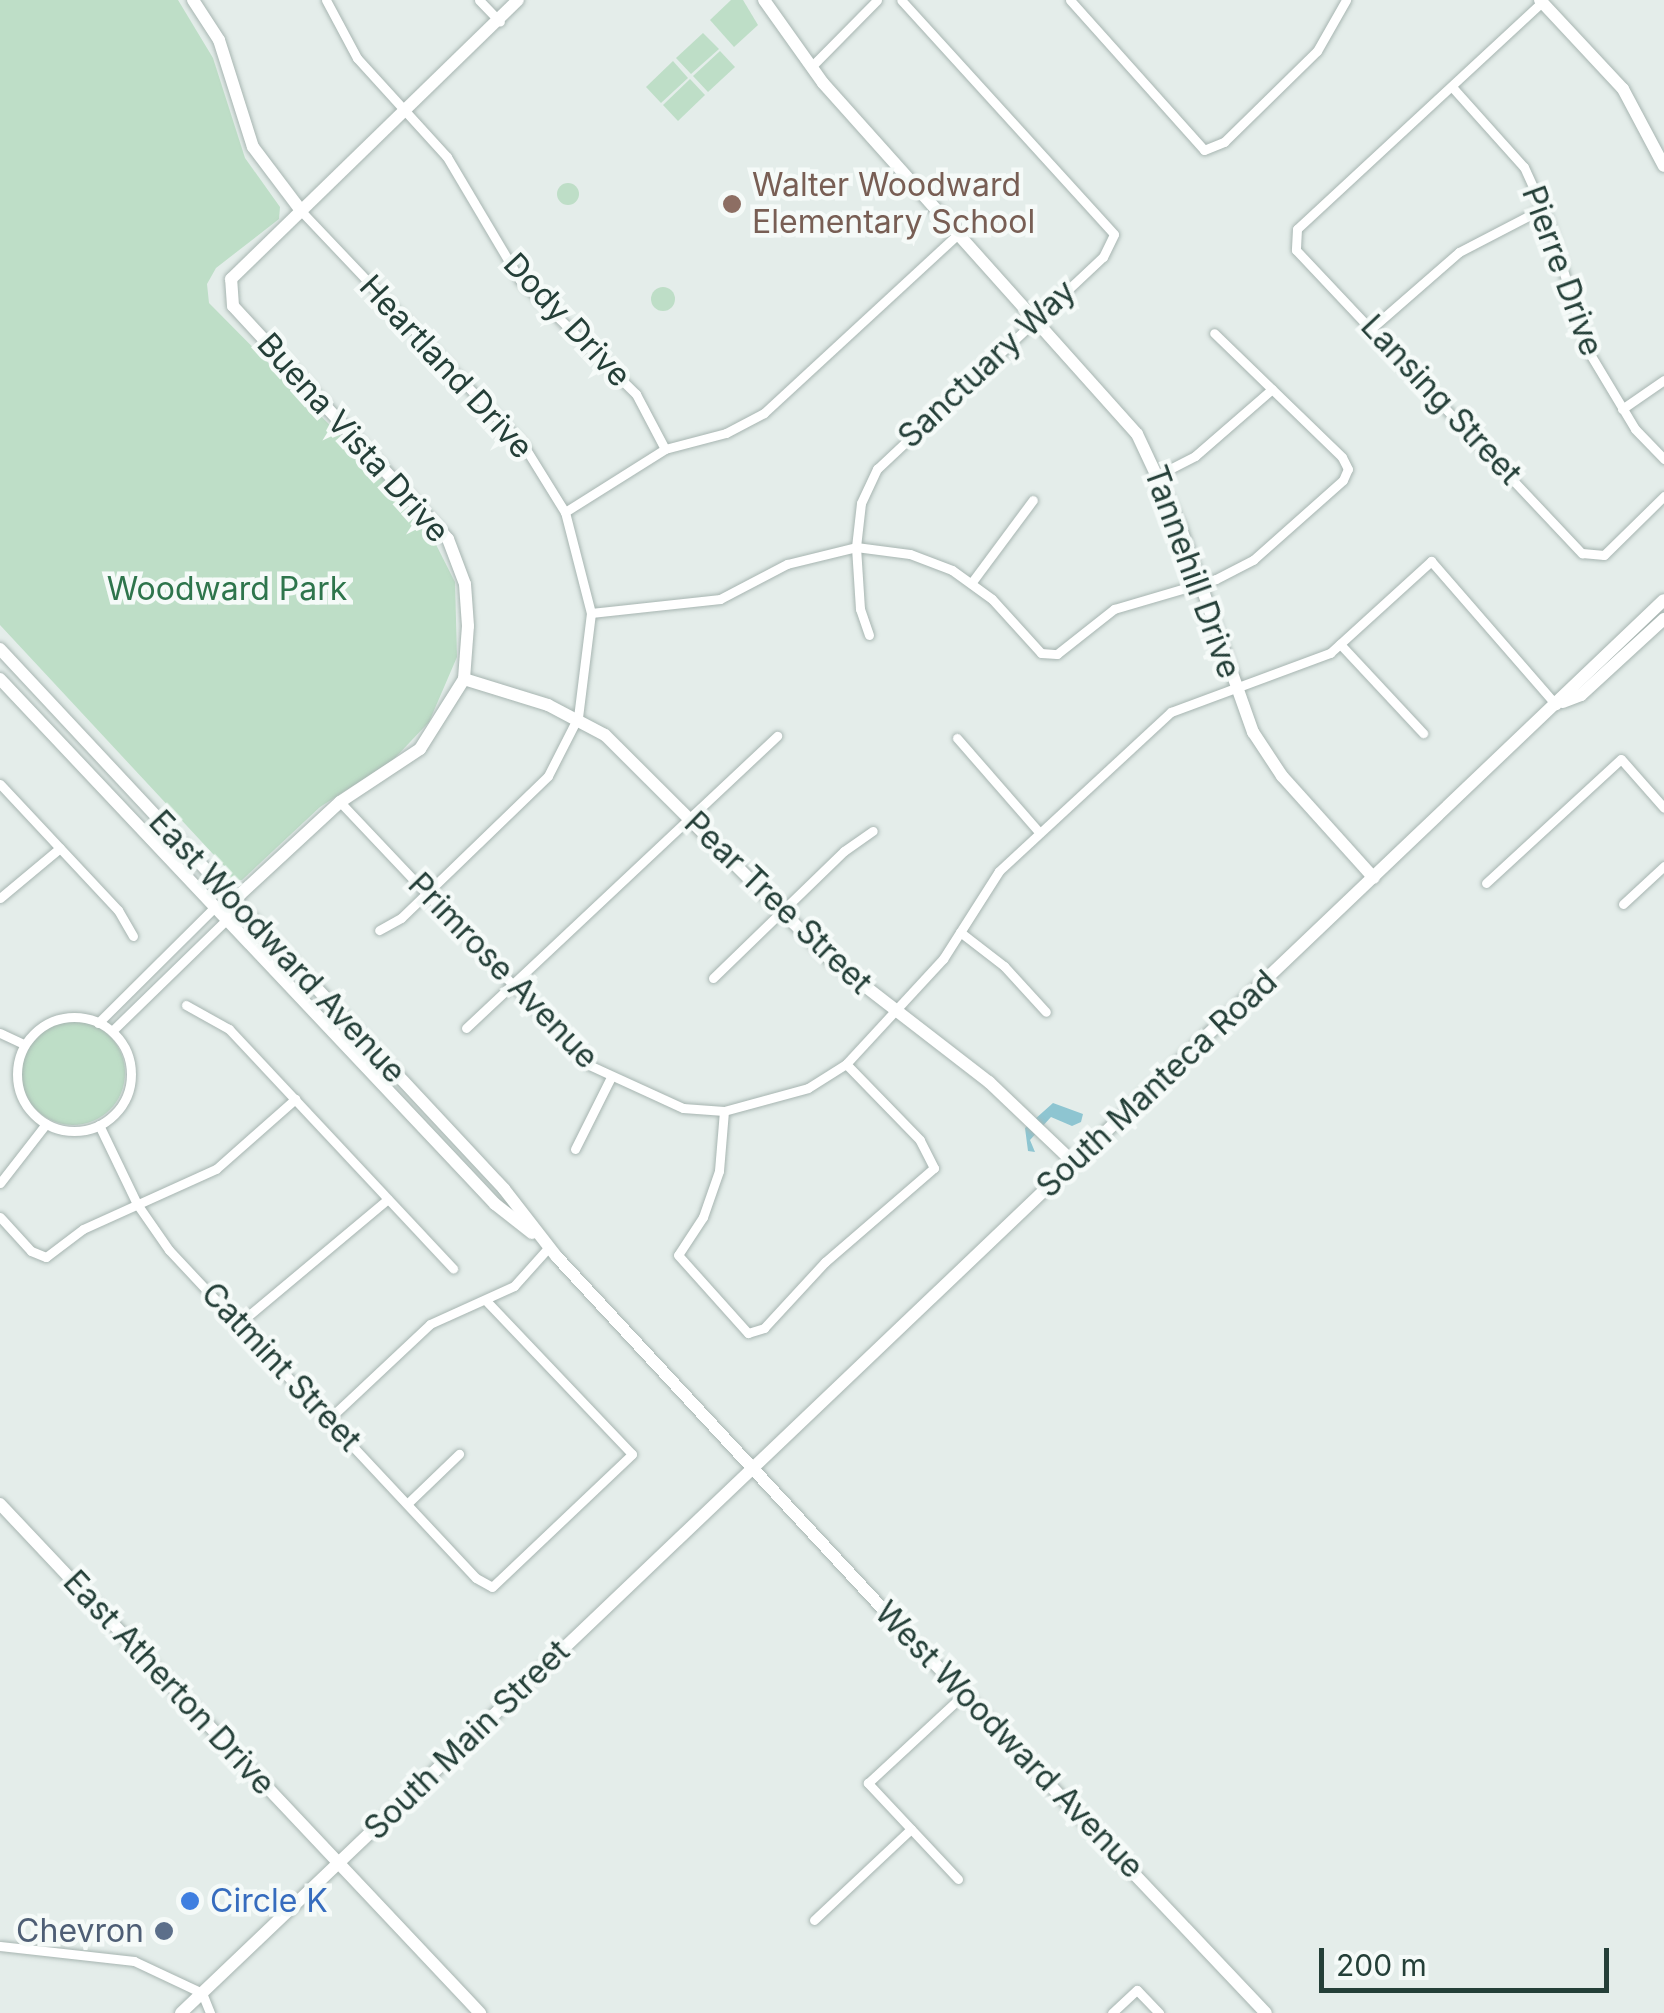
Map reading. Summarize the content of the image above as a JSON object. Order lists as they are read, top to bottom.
{
  "streets": {
    "street": [
      "Pierre Drive",
      "Dody Drive",
      "Sanctuary Way",
      "Heartland Drive",
      "Lansing Street",
      "Buena Vista Drive",
      "Tannehill Drive",
      "Pear Tree Street",
      "East Woodward Avenue",
      "Primrose Avenue",
      "South Manteca Road",
      "Catmint Street",
      "East Atherton Drive",
      "South Main Street",
      "West Woodward Avenue"
    ]
  },
  "crossings": [
    ["Pierre Drive", "Lansing Street"],
    ["Dody Drive", "Buena Vista Drive"],
    ["Sanctuary Way", "Tannehill Drive"],
    ["Heartland Drive", "Buena Vista Drive"],
    ["Heartland Drive", "Pear Tree Street"],
    ["Heartland Drive", "Primrose Avenue"],
    ["Buena Vista Drive", "Pear Tree Street"],
    ["Tannehill Drive", "Primrose Avenue"],
    ["Tannehill Drive", "South Manteca Road"],
    ["Pear Tree Street", "Primrose Avenue"],
    ["Pear Tree Street", "South Manteca Road"],
    ["East Woodward Avenue", "South Manteca Road"],
    ["East Woodward Avenue", "South Main Street"],
    ["East Woodward Avenue", "West Woodward Avenue"],
    ["Primrose Avenue", "South Manteca Road"],
    ["South Manteca Road", "South Main Street"],
    ["South Manteca Road", "West Woodward Avenue"],
    ["East Atherton Drive", "South Main Street"],
    ["South Main Street", "West Woodward Avenue"]
  ],
  "parks": ["Woodward Park"],
  "places": ["Walter Woodward Elementary School", "Circle K", "Chevron"],
  "scale_bar": "200 m"
}
